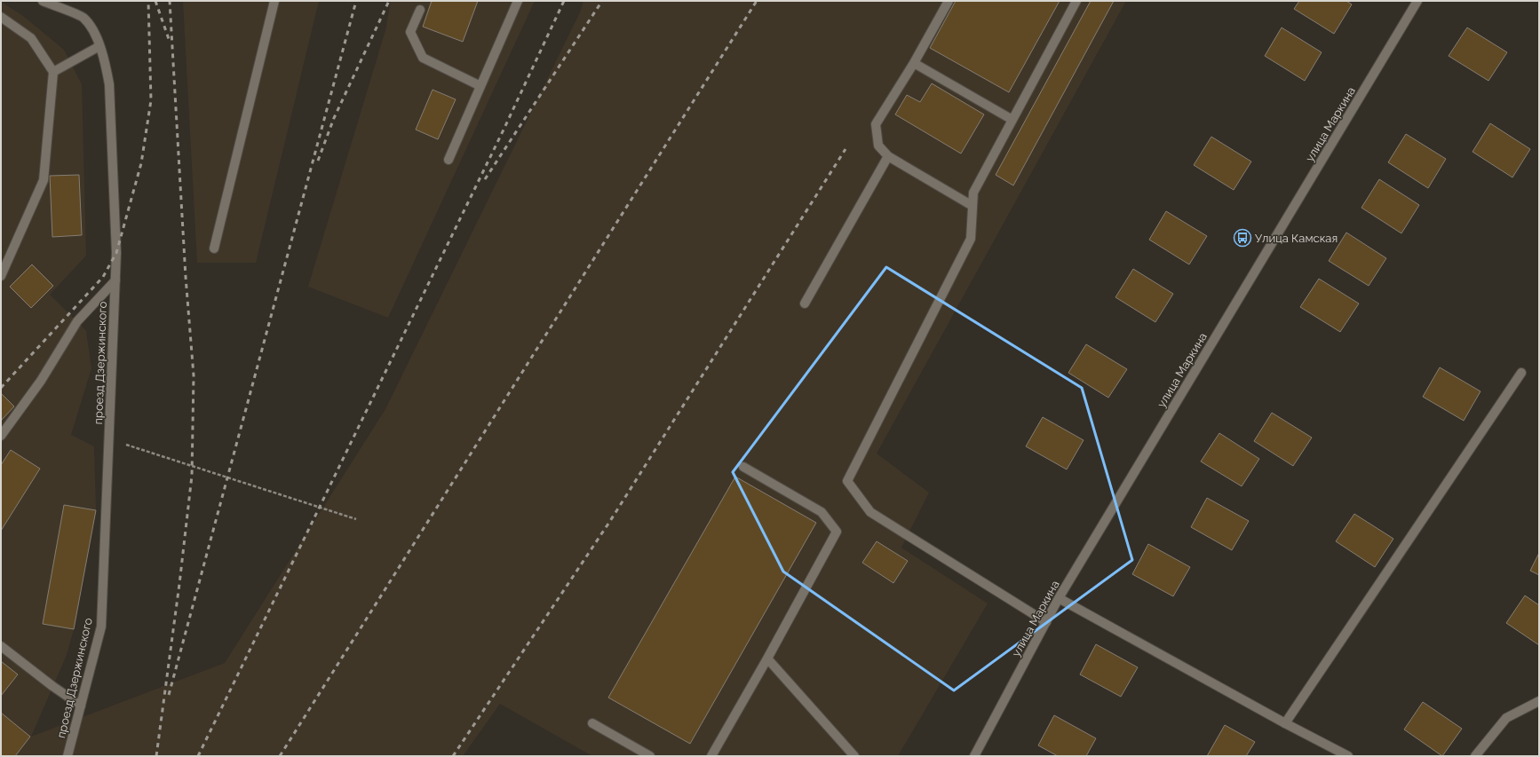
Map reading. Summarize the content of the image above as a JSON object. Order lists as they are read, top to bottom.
{
  "streets": {
    "street": ["улица Маркина", "проезд Дзержинского"]
  },
  "places": {
    "bus stop": ["Улица Камская"]
  }
}
